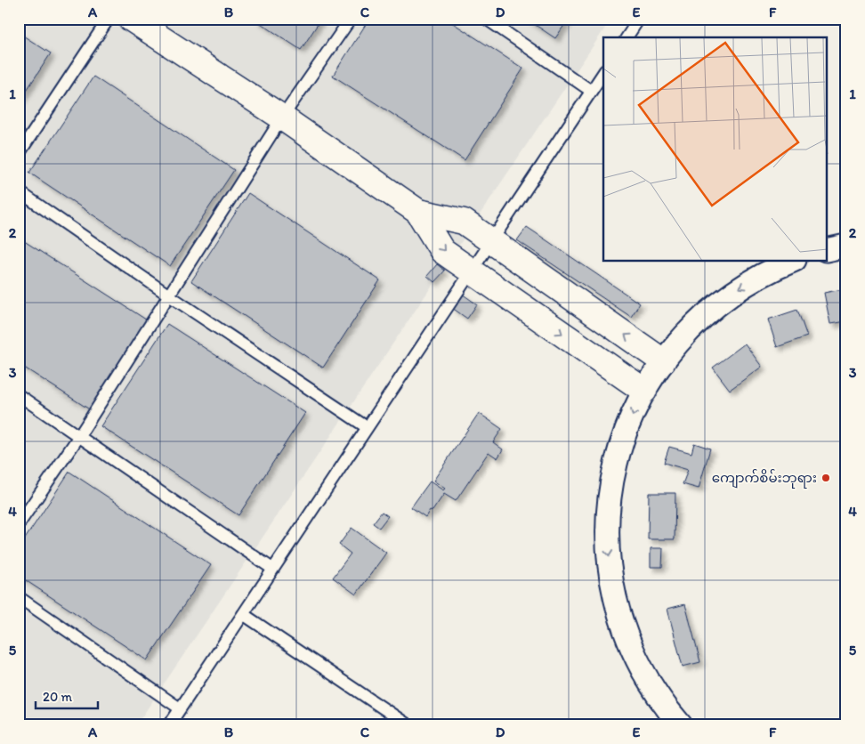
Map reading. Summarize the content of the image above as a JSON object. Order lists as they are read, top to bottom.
{
  "places": ["ကျောက်စိမ်းဘုရား"],
  "scale_bar": "20 m",
  "grid": {
    "columns": [
      "A",
      "B",
      "C",
      "D",
      "E",
      "F"
    ],
    "rows": [
      "1",
      "2",
      "3",
      "4",
      "5"
    ]
  }
}
